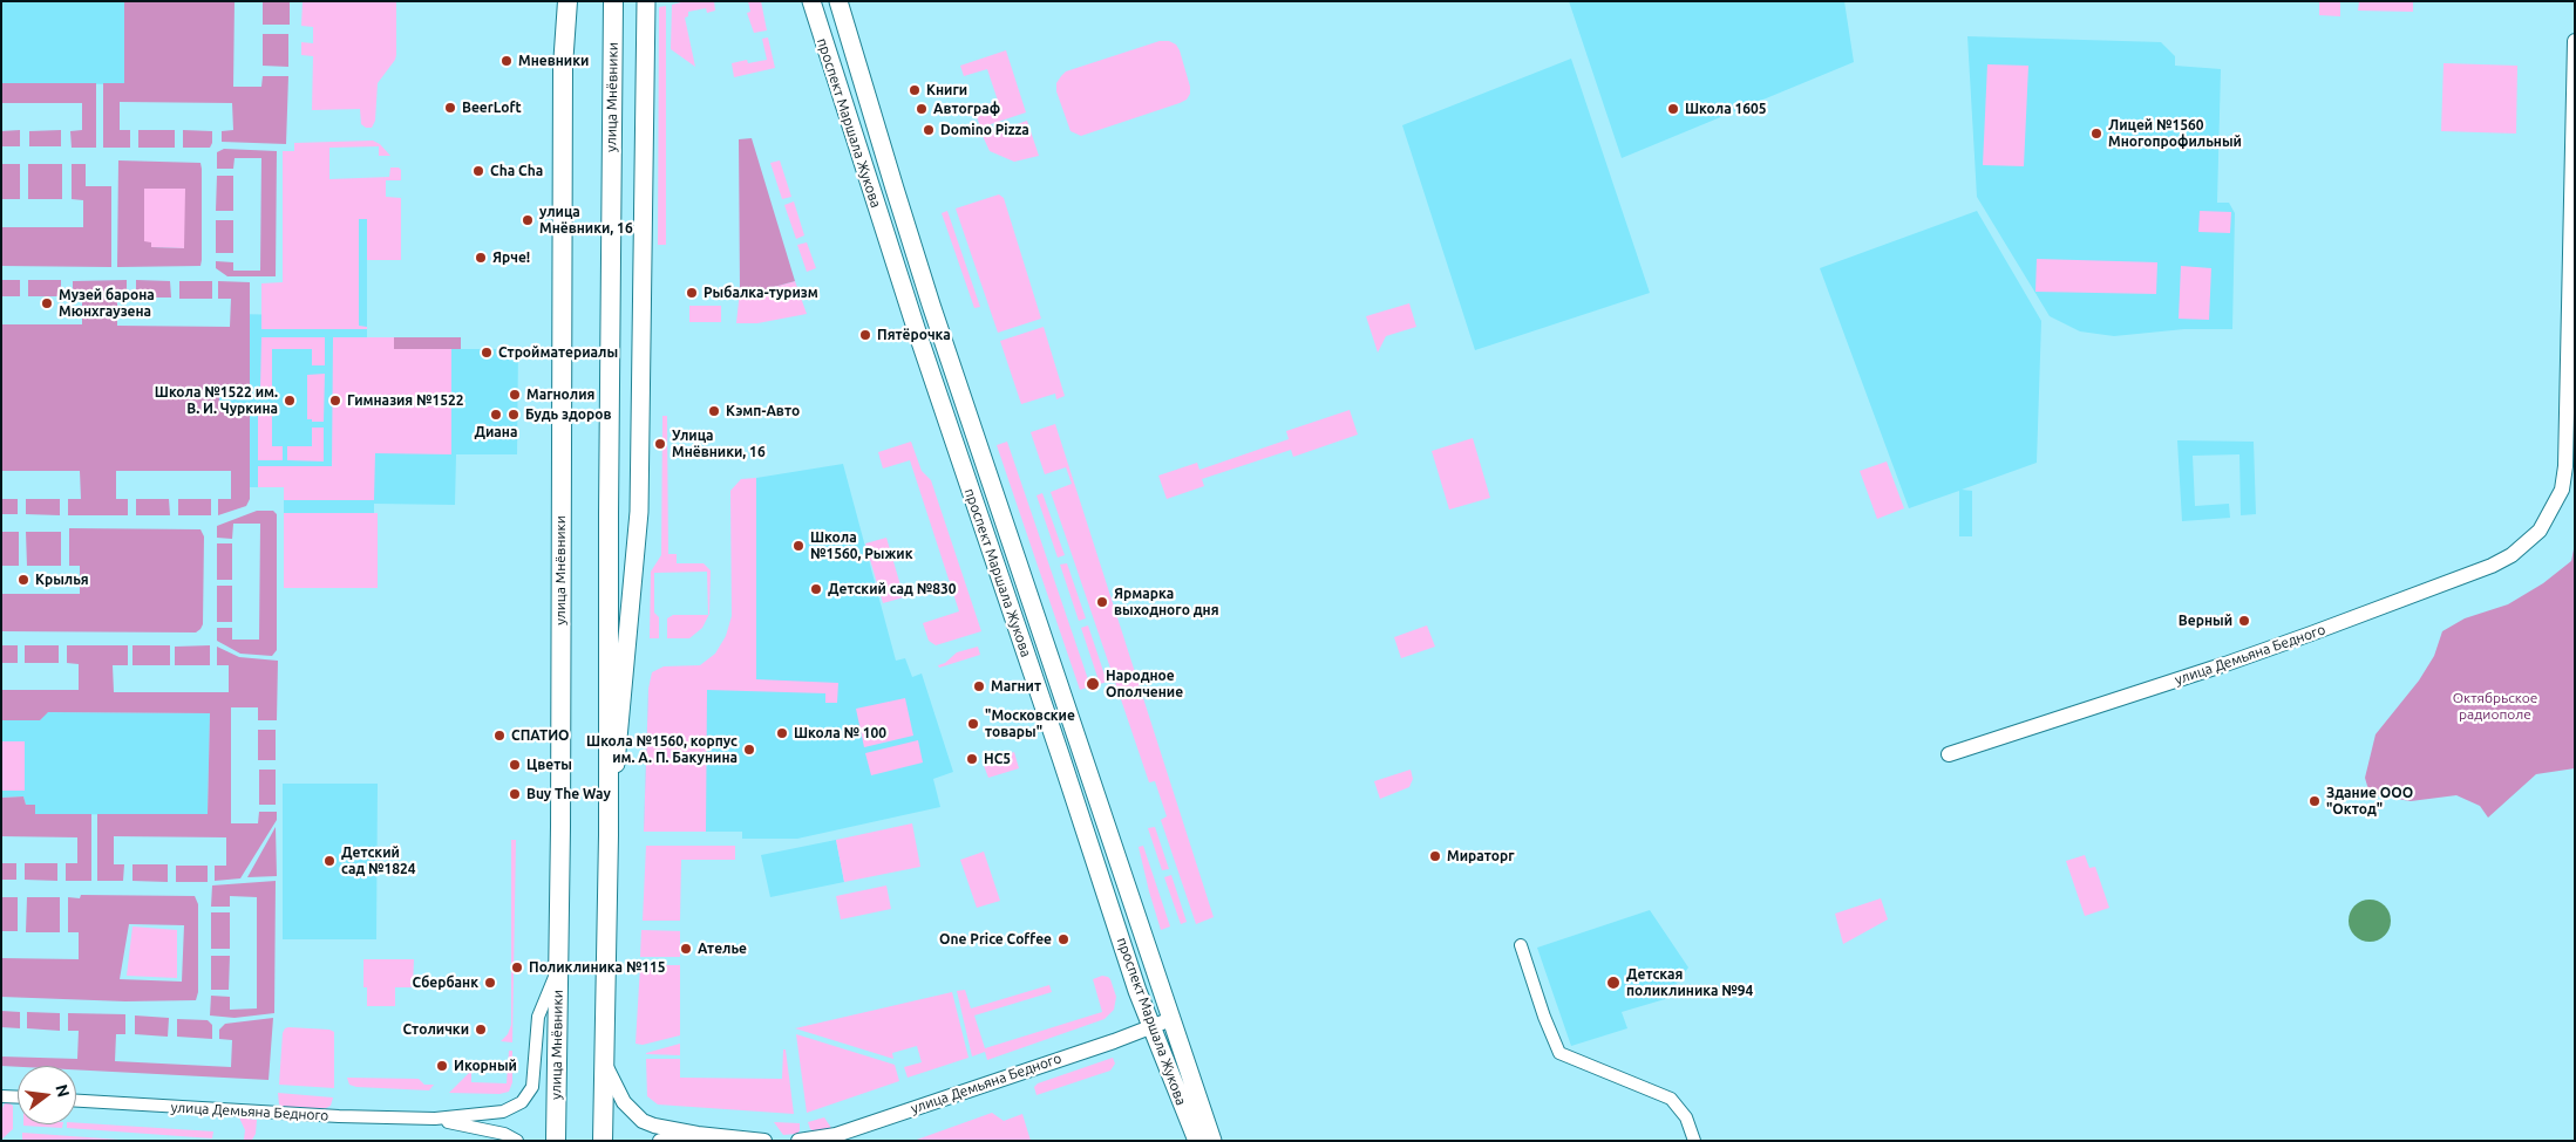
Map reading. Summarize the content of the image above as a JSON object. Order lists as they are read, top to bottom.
{
  "streets": {
    "main road": ["улица Мнёвники", "проспект Маршала Жукова"],
    "street": ["улица Демьяна Бедного"]
  },
  "crossings": [
    ["улица Мнёвники", "улица Демьяна Бедного"],
    ["проспект Маршала Жукова", "улица Демьяна Бедного"]
  ],
  "parks": ["Октябрьское радиополе"],
  "places": [
    "Мневники",
    "Книги",
    "BeerLoft",
    "Автограф",
    "Школа 1605",
    "Domino Pizza",
    "Лицей №1560 Многопрофильный",
    "Cha Cha",
    "улица Мнёвники, 16",
    "Ярче!",
    "Рыбалка-туризм",
    "Музей барона Мюнхгаузена",
    "Пятёрочка",
    "Стройматериалы",
    "Магнолия",
    "Школа №1522 им. В. И. Чуркина",
    "Гимназия №1522",
    "Кэмп-Авто",
    "Диана",
    "Будь здоров",
    "Улица Мнёвники, 16",
    "Школа №1560, Рыжик",
    "Крылья",
    "Детский сад №830",
    "Ярмарка выходного дня",
    "Верный",
    "Народное Ополчение",
    "Магнит",
    "\"Московские товары\"",
    "Школа № 100",
    "СПАТИО",
    "Школа №1560, корпус им. А. П. Бакунина",
    "HC5",
    "Цветы",
    "Buy The Way",
    "Здание ООО \"Октод\"",
    "Мираторг",
    "Детский сад №1824",
    "One Price Coffee",
    "Ателье",
    "Поликлиника №115",
    "Сбербанк",
    "Детская поликлиника №94",
    "Столички",
    "Икорный"
  ],
  "north": "right"
}
